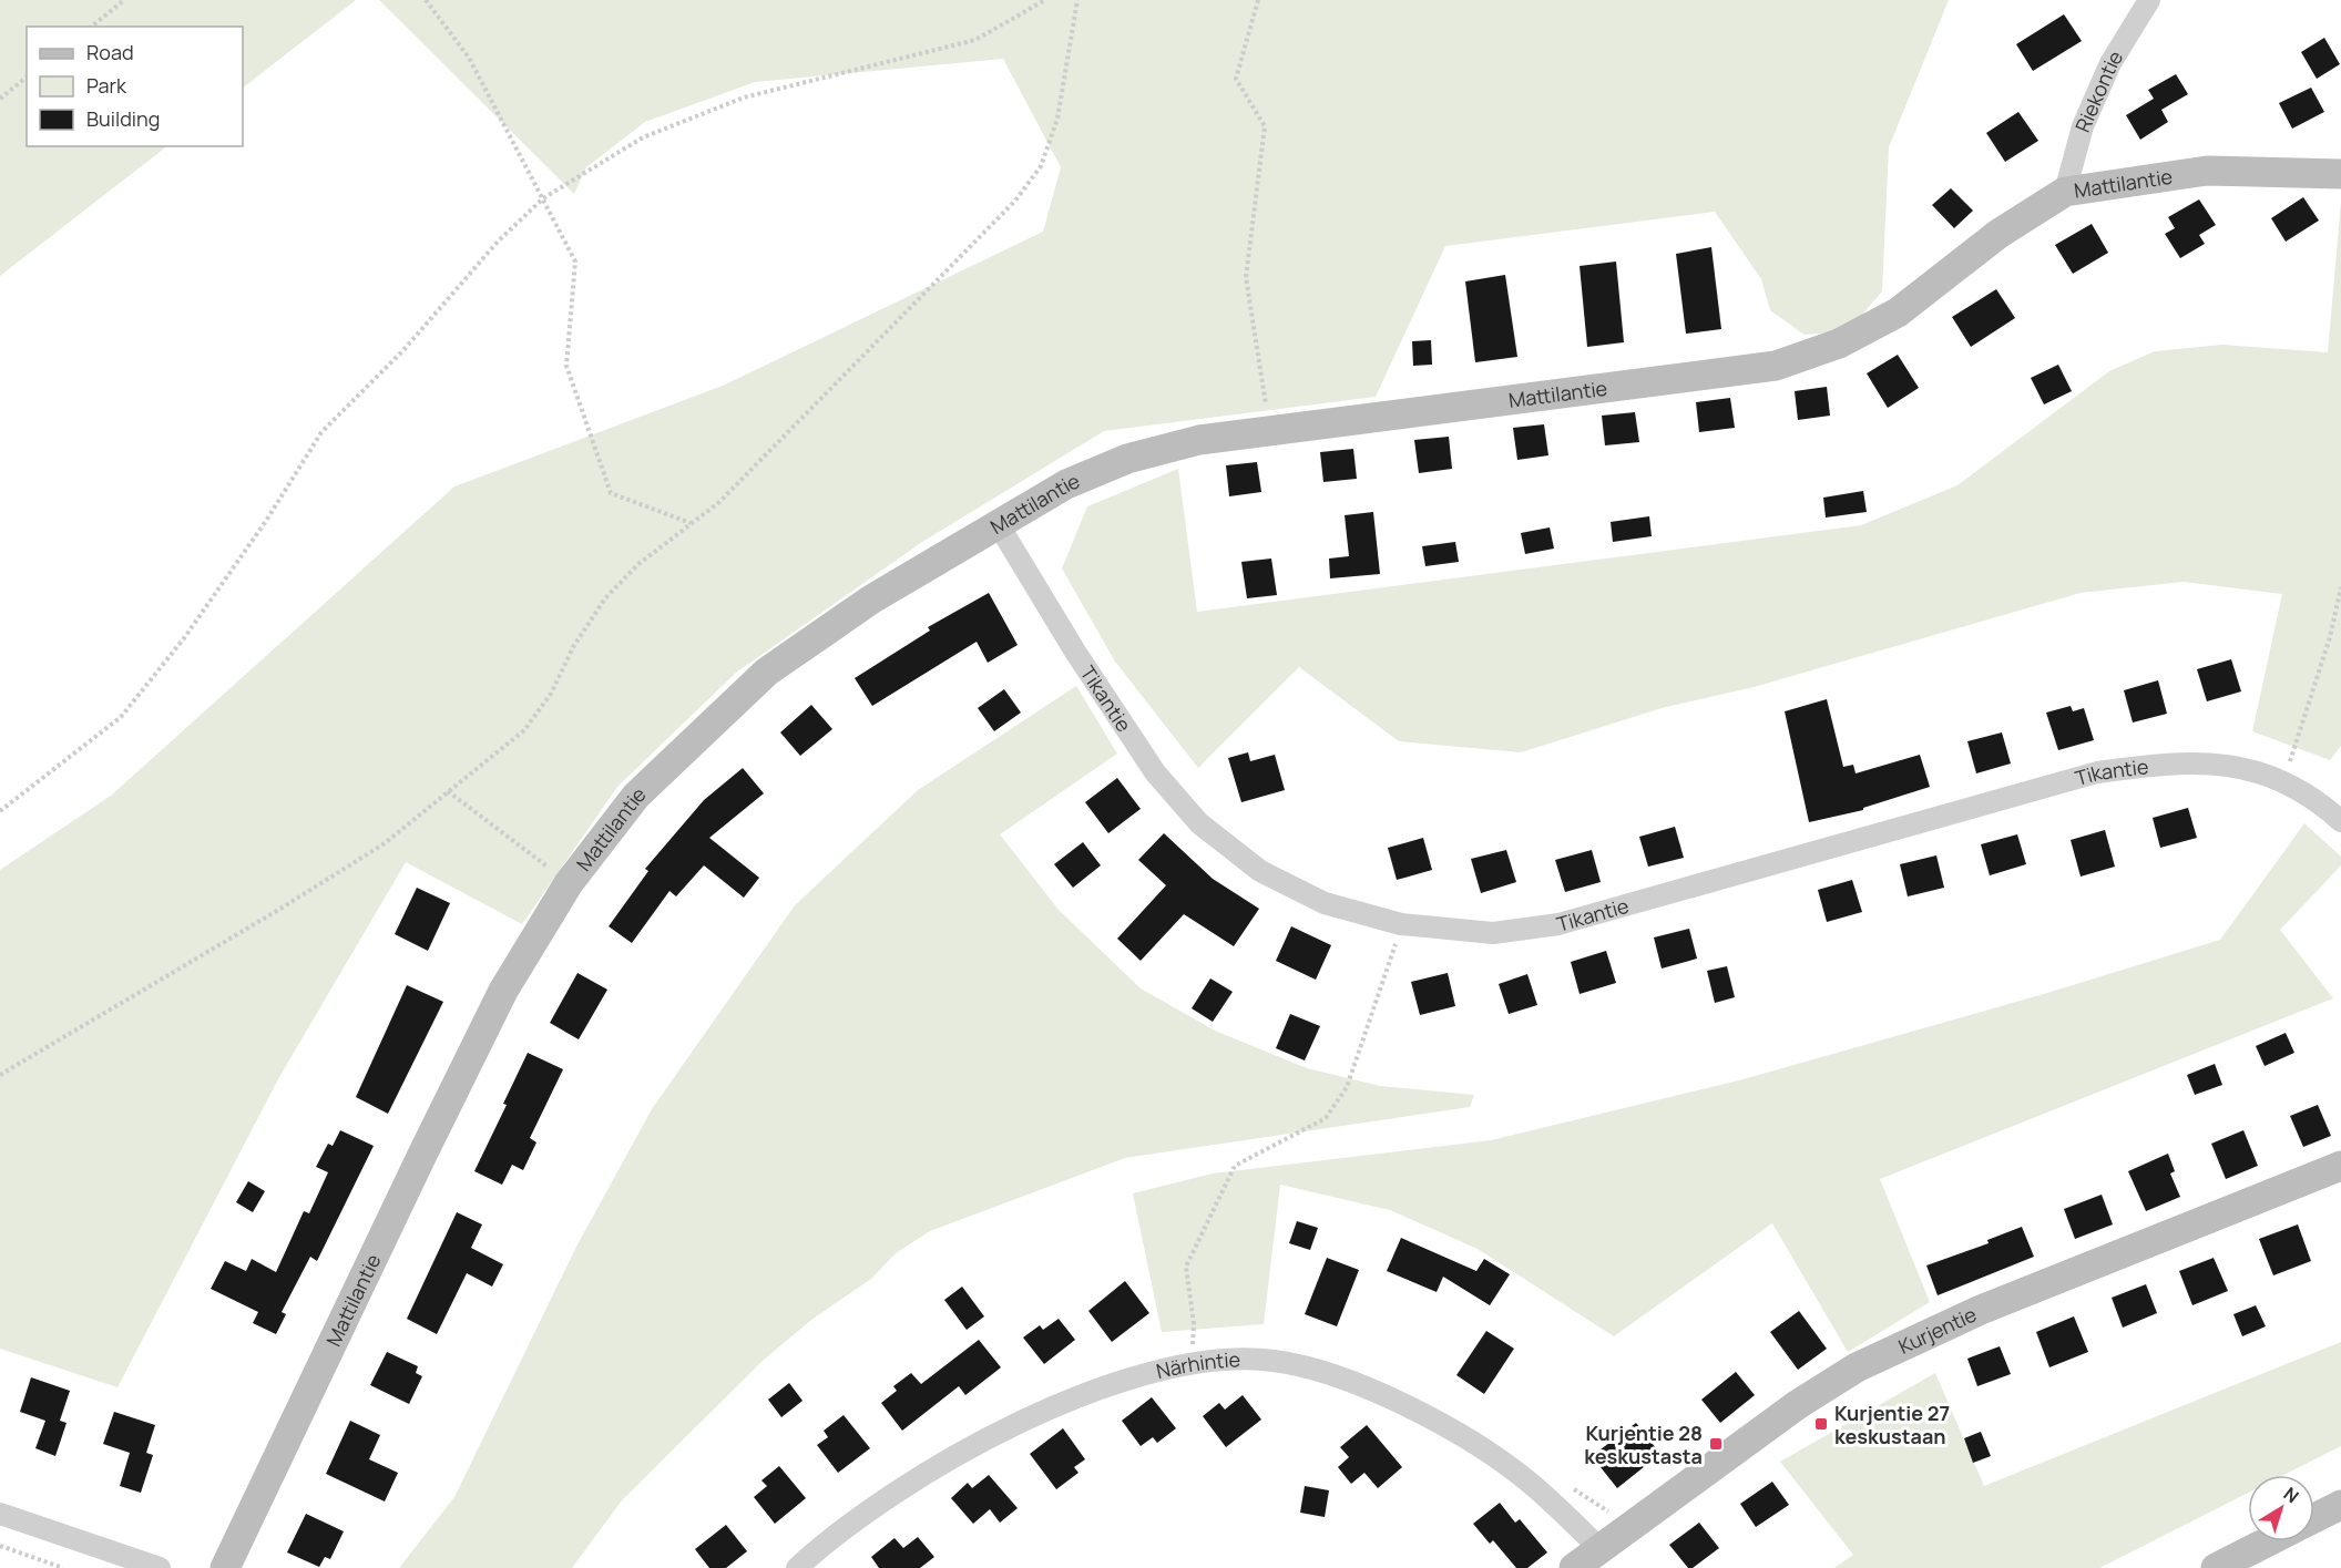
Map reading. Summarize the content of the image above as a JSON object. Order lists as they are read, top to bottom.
{
  "streets": {
    "street": [
      "Riekontie",
      "Mattilantie",
      "Tikantie",
      "Kurjentie",
      "Närhintie"
    ]
  },
  "crossings": [
    ["Riekontie", "Mattilantie"],
    ["Mattilantie", "Tikantie"],
    ["Kurjentie", "Närhintie"]
  ],
  "places": {
    "transit": ["Kurjentie 27 keskustaan", "Kurjentie 28 keskustasta"]
  },
  "legend": ["Road", "Park", "Building"],
  "north": "top right"
}
